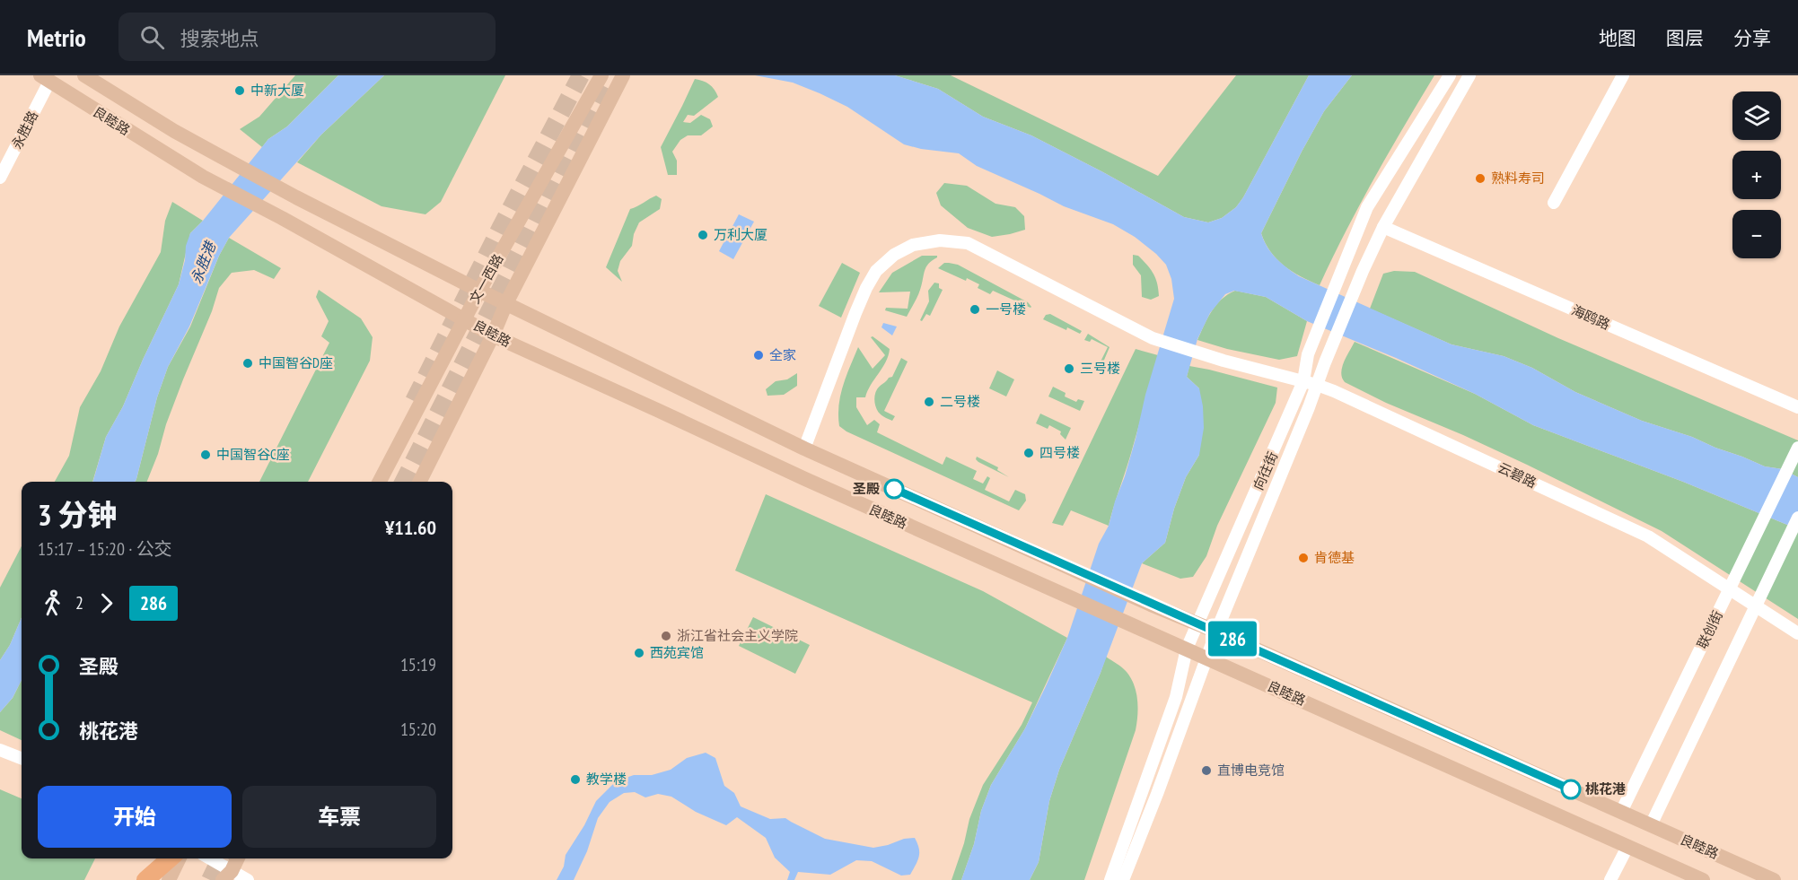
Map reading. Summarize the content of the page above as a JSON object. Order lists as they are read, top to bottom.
{
  "streets": {
    "main road": ["良睦路", "文一西路"],
    "street": [
      "永胜路",
      "海鸥路",
      "向往街",
      "云碧路",
      "联创街"
    ]
  },
  "crossings": [
    ["良睦路", "永胜路"],
    ["良睦路", "文一西路"],
    ["良睦路", "向往街"],
    ["良睦路", "云碧路"],
    ["良睦路", "联创街"],
    ["海鸥路", "向往街"],
    ["向往街", "云碧路"],
    ["云碧路", "联创街"]
  ],
  "water": ["永胜港"],
  "places": [
    "中新大厦",
    "熟料寿司",
    "万利大厦",
    "一号楼",
    "全家",
    "中国智谷D座",
    "三号楼",
    "二号楼",
    "四号楼",
    "中国智谷C座",
    "圣殿",
    "肯德基",
    "浙江省社会主义学院",
    "西苑宾馆",
    "直博电竞馆",
    "教学楼",
    "桃花港"
  ],
  "lines": ["bus line 286"],
  "page": {
    "header": "Metrio",
    "search": "搜索地点",
    "nav": ["地图", "图层", "分享"],
    "on_map": "286",
    "map_buttons": ["+", "−"],
    "heading": ["3 分钟", "15:17 – 15:20 · 公交", "¥11.60"],
    "legs": ["2", "286"],
    "list": [
      {
        "name": "圣殿",
        "value": "15:19"
      },
      {
        "name": "桃花港",
        "value": "15:20"
      }
    ],
    "buttons": ["开始", "车票"]
  }
}
